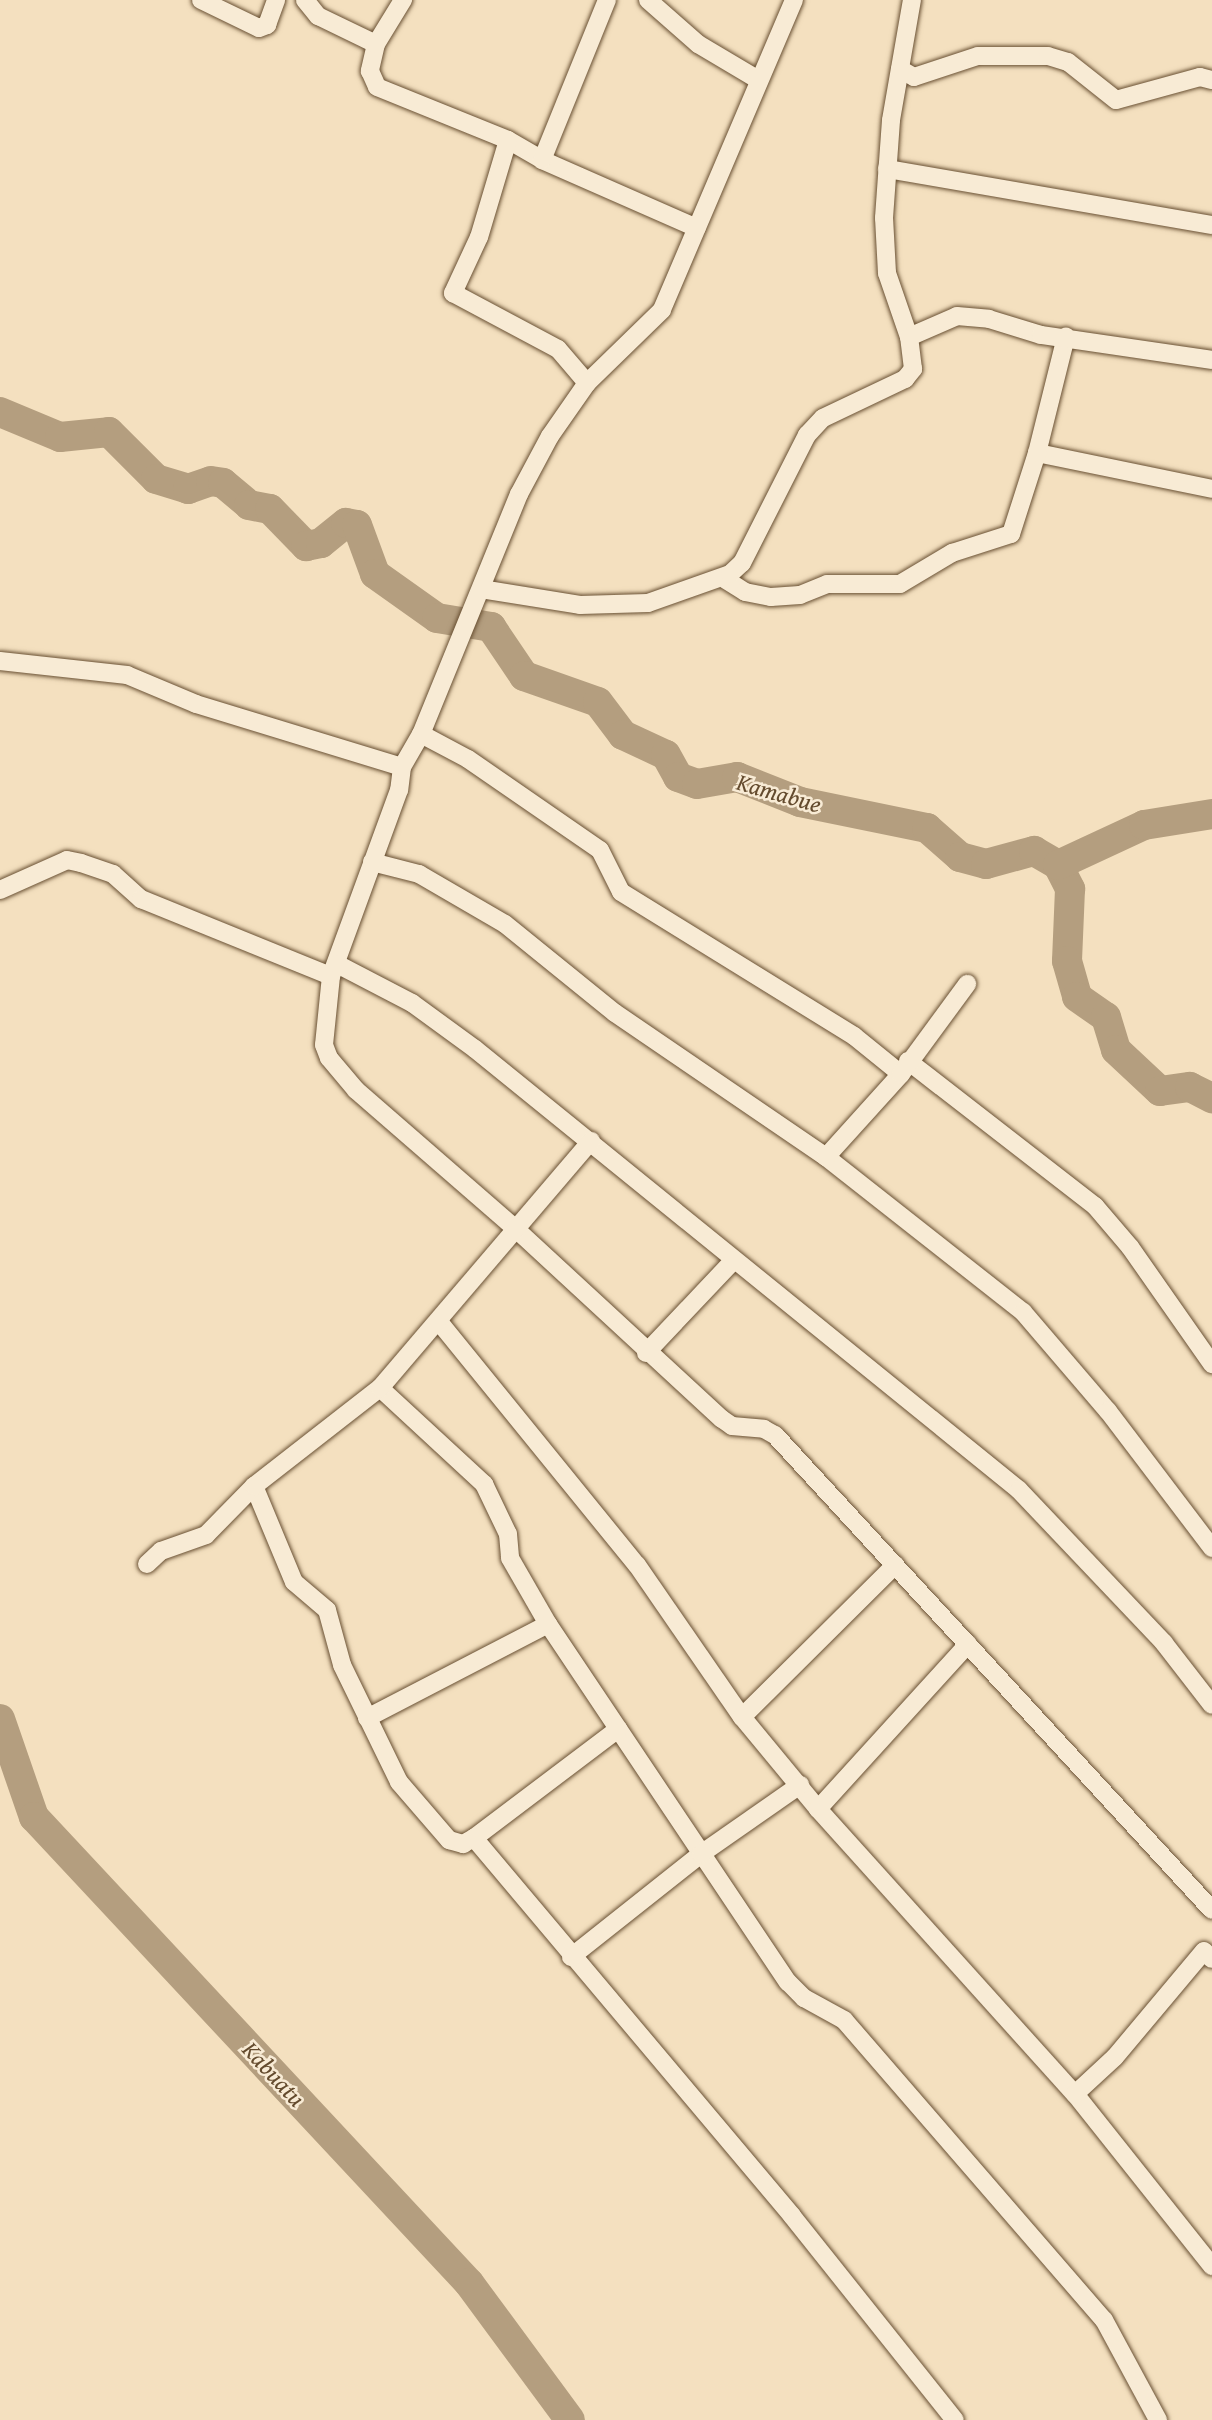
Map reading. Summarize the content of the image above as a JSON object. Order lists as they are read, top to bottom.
{
  "water": ["Kamabue", "Kabuatu"]
}
